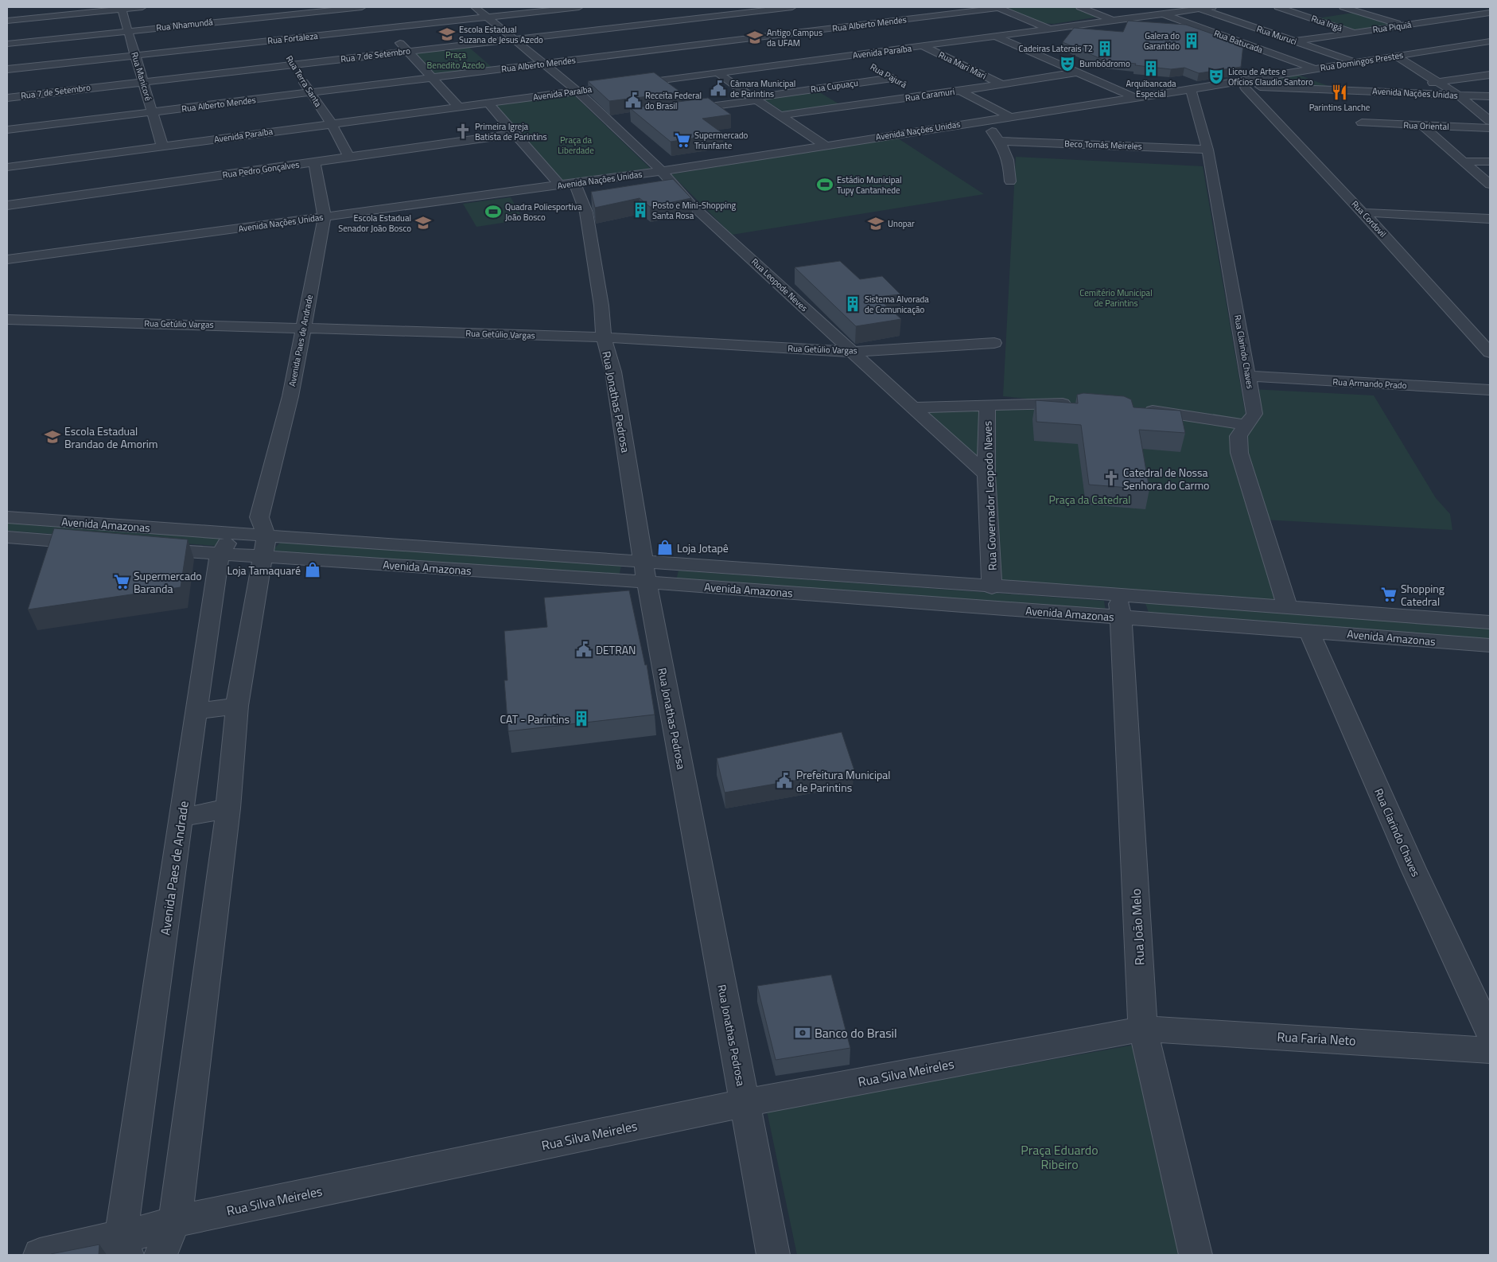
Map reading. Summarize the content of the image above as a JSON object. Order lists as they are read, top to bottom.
{
  "streets": {
    "street": [
      "Rua Ingá",
      "Rua Alberto Mendes",
      "Rua Nhamundá",
      "Rua Piquiá",
      "Rua Muruci",
      "Rua Fortaleza",
      "Rua Batucada",
      "Avenida Paraíba",
      "Rua 7 de Setembro",
      "Rua Domingos Prestes",
      "Rua Mari Mari",
      "Rua Pajurá",
      "Rua Manicoré",
      "Rua Terra Santa",
      "Rua Cupuaçu",
      "Avenida Nações Unidas",
      "Rua Caramuri",
      "Rua Oriental",
      "Beco Tomás Meireles",
      "Rua Pedro Gonçalves",
      "Rua Cordovil",
      "Rua Leopode Neves",
      "Rua Getúlio Vargas",
      "Avenida Paes de Andrade",
      "Rua Clarindo Chaves",
      "Rua Armando Prado",
      "Rua Jonathas Pedrosa",
      "Rua Governador Leopodo Neves",
      "Avenida Amazonas",
      "Rua João Melo",
      "Rua Faria Neto",
      "Rua Silva Meireles"
    ]
  },
  "crossings": [
    ["Rua Ingá", "Rua Piquiá"],
    ["Rua Alberto Mendes", "Rua Manicoré"],
    ["Rua Alberto Mendes", "Rua Terra Santa"],
    ["Rua Alberto Mendes", "Rua Leopode Neves"],
    ["Rua Nhamundá", "Rua Manicoré"],
    ["Rua Nhamundá", "Rua Terra Santa"],
    ["Rua Piquiá", "Rua Muruci"],
    ["Rua Muruci", "Avenida Paraíba"],
    ["Rua Muruci", "Rua Domingos Prestes"],
    ["Rua Fortaleza", "Rua Manicoré"],
    ["Rua Fortaleza", "Rua Terra Santa"],
    ["Rua Fortaleza", "Rua Leopode Neves"],
    ["Rua Batucada", "Avenida Paraíba"],
    ["Rua Batucada", "Rua Domingos Prestes"],
    ["Avenida Paraíba", "Rua Mari Mari"],
    ["Avenida Paraíba", "Rua Pajurá"],
    ["Avenida Paraíba", "Rua Manicoré"],
    ["Avenida Paraíba", "Rua Terra Santa"],
    ["Avenida Paraíba", "Rua Leopode Neves"],
    ["Avenida Paraíba", "Rua Jonathas Pedrosa"],
    ["Rua 7 de Setembro", "Rua Manicoré"],
    ["Rua 7 de Setembro", "Rua Terra Santa"],
    ["Rua 7 de Setembro", "Rua Leopode Neves"],
    ["Rua Domingos Prestes", "Avenida Nações Unidas"],
    ["Rua Domingos Prestes", "Rua Cordovil"],
    ["Rua Mari Mari", "Rua Caramuri"],
    ["Rua Pajurá", "Rua Cupuaçu"],
    ["Rua Pajurá", "Rua Caramuri"],
    ["Rua Terra Santa", "Rua Pedro Gonçalves"],
    ["Avenida Nações Unidas", "Rua Cordovil"],
    ["Avenida Nações Unidas", "Rua Leopode Neves"],
    ["Avenida Nações Unidas", "Avenida Paes de Andrade"],
    ["Avenida Nações Unidas", "Rua Clarindo Chaves"],
    ["Avenida Nações Unidas", "Rua Jonathas Pedrosa"],
    ["Beco Tomás Meireles", "Rua Clarindo Chaves"],
    ["Rua Pedro Gonçalves", "Avenida Paes de Andrade"],
    ["Rua Pedro Gonçalves", "Rua Jonathas Pedrosa"],
    ["Rua Leopode Neves", "Rua Getúlio Vargas"],
    ["Rua Leopode Neves", "Rua Governador Leopodo Neves"],
    ["Rua Getúlio Vargas", "Avenida Paes de Andrade"],
    ["Rua Getúlio Vargas", "Rua Jonathas Pedrosa"],
    ["Avenida Paes de Andrade", "Avenida Amazonas"],
    ["Avenida Paes de Andrade", "Rua Silva Meireles"],
    ["Rua Clarindo Chaves", "Rua Armando Prado"],
    ["Rua Clarindo Chaves", "Avenida Amazonas"],
    ["Rua Jonathas Pedrosa", "Avenida Amazonas"],
    ["Rua Jonathas Pedrosa", "Rua Silva Meireles"],
    ["Rua Governador Leopodo Neves", "Avenida Amazonas"],
    ["Avenida Amazonas", "Rua João Melo"],
    ["Rua João Melo", "Rua Faria Neto"],
    ["Rua João Melo", "Rua Silva Meireles"],
    ["Rua Faria Neto", "Rua Silva Meireles"]
  ],
  "parks": [
    "Praça Benedito Azedo",
    "Praça da Liberdade",
    "Cemitério Municipal de Parintins",
    "Praça da Catedral",
    "Praça Eduardo Ribeiro"
  ],
  "places": {
    "school or university": [
      "Escola Estadual Suzana de Jesus Azedo",
      "Antigo Campus da UFAM",
      "Escola Estadual Senador João Bosco",
      "Unopar",
      "Escola Estadual Brandao de Amorim"
    ],
    "building": [
      "Galera do Garantido",
      "Cadeiras Laterais T2",
      "Arquibancada Especial",
      "Posto e Mini-Shopping Santa Rosa",
      "Sistema Alvorada de Comunicação",
      "CAT - Parintins"
    ],
    "theatre": ["Bumbódromo", "Liceu de Artes e Ofícios Claudio Santoro"],
    "public building": [
      "Câmara Municipal de Parintins",
      "Receita Federal do Brasil",
      "DETRAN",
      "Prefeitura Municipal de Parintins"
    ],
    "restaurant": ["Parintins Lanche"],
    "church": ["Primeira Igreja Batista de Parintins", "Catedral de Nossa Senhora do Carmo"],
    "supermarket": ["Supermercado Triunfante", "Supermercado Baranda", "Shopping Catedral"],
    "sports": ["Estádio Municipal Tupy Cantanhede", "Quadra Poliesportiva João Bosco"],
    "shop": ["Loja Jotapê", "Loja Tamaquaré"],
    "bank": ["Banco do Brasil"]
  }
}
